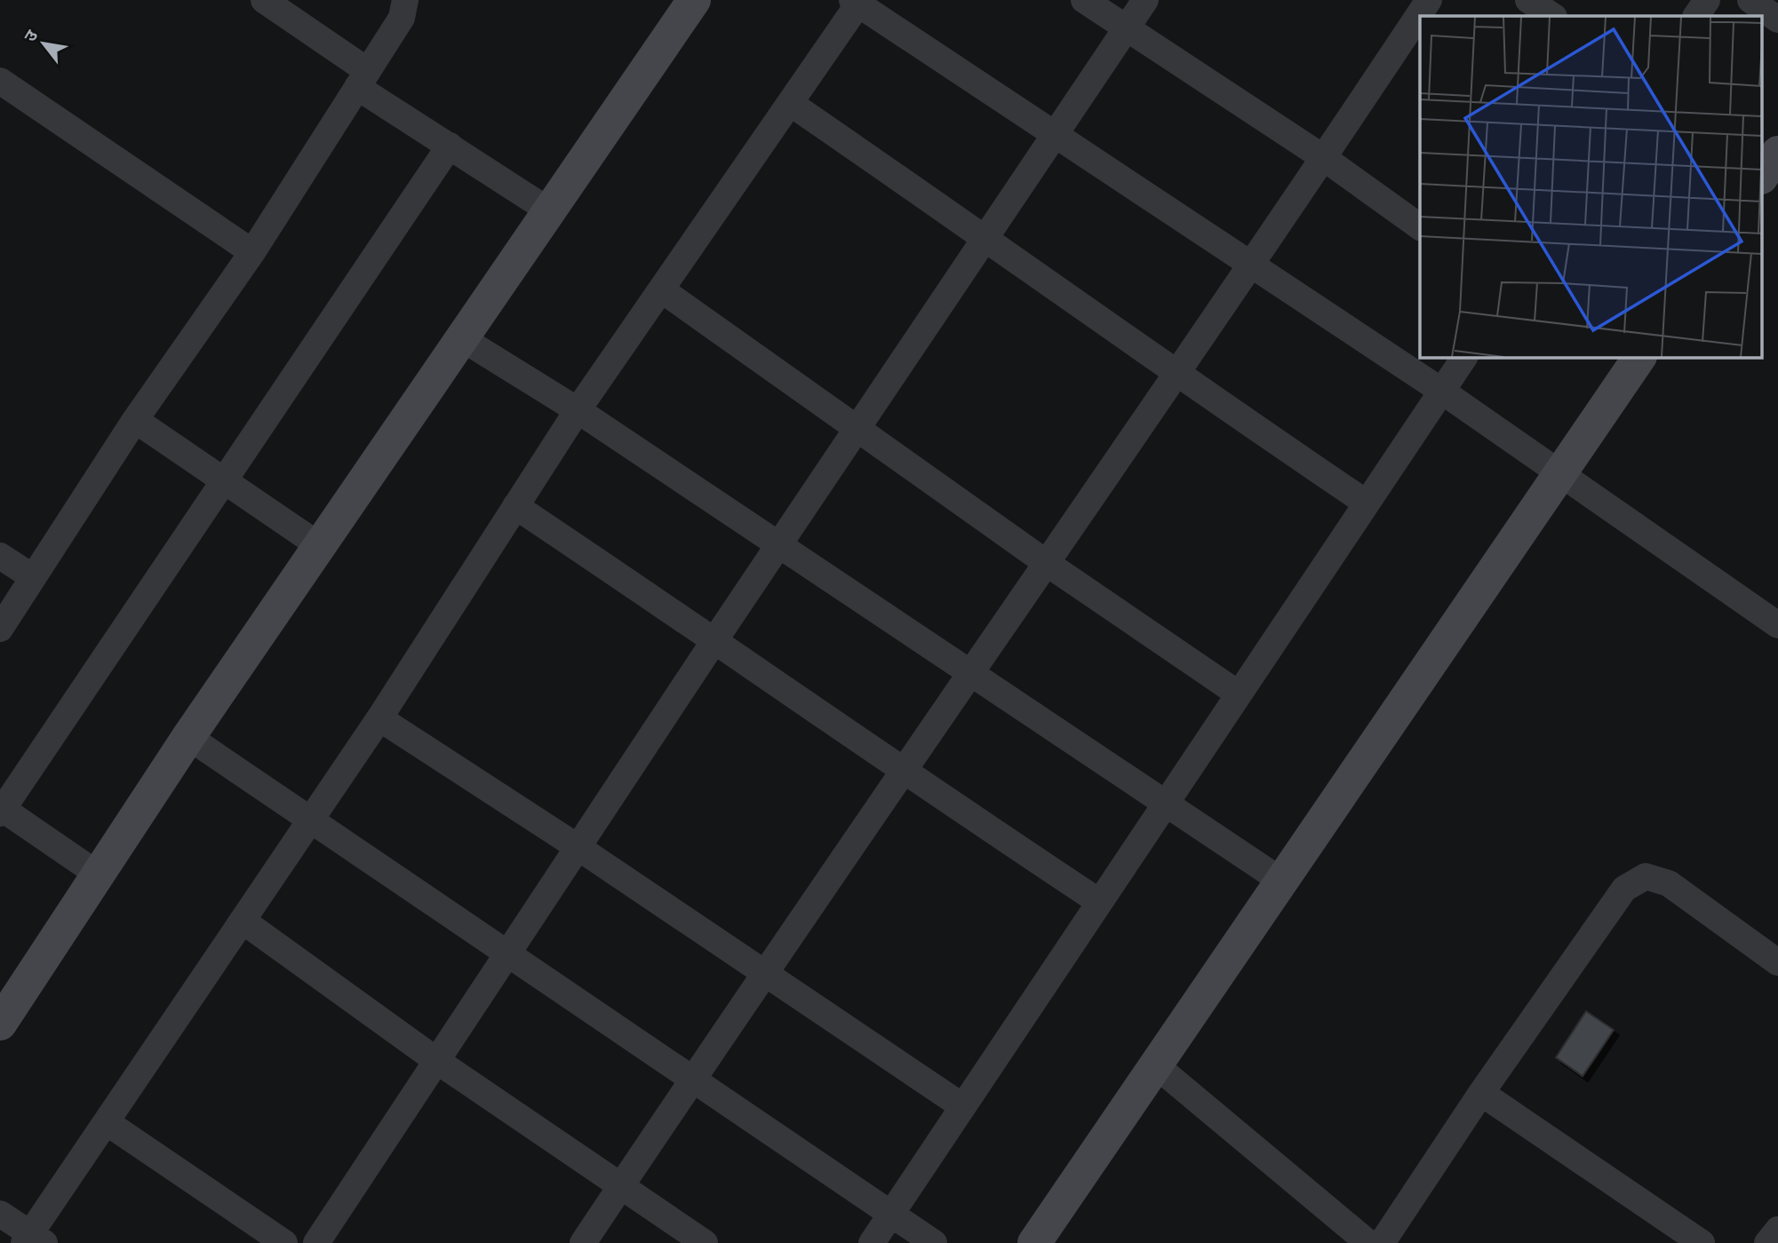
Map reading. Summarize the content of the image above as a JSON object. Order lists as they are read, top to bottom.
{
  "north": "top left"
}
